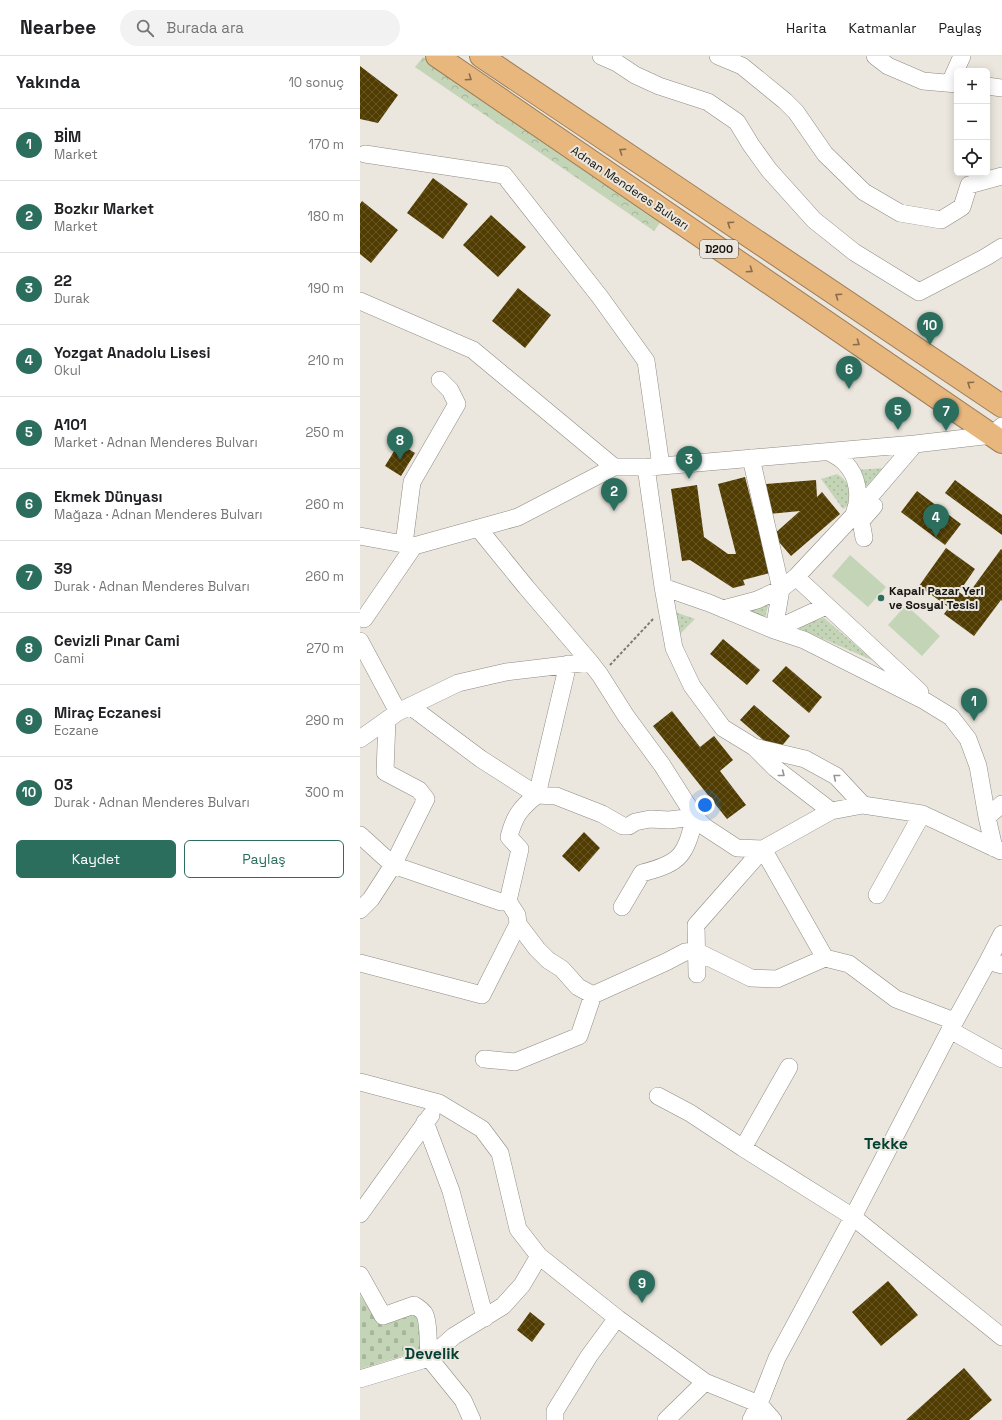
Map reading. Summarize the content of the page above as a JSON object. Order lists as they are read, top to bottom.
{
  "streets": {
    "highway": ["Adnan Menderes Bulvarı", "D200"]
  },
  "districts": ["Tekke", "Develik"],
  "places": ["Kapalı Pazar Yeri ve Sosyal Tesisi"],
  "page": {
    "header": "Nearbee",
    "search": "Burada ara",
    "nav": ["Harita", "Katmanlar", "Paylaş"],
    "heading": ["Yakında", "10 sonuç"],
    "map_buttons": ["+", "−"],
    "list": [
      {
        "mark": "1",
        "name": "BİM",
        "note": "Market",
        "value": "170 m"
      },
      {
        "mark": "2",
        "name": "Bozkır Market",
        "note": "Market",
        "value": "180 m"
      },
      {
        "mark": "3",
        "name": "22",
        "note": "Durak",
        "value": "190 m"
      },
      {
        "mark": "4",
        "name": "Yozgat Anadolu Lisesi",
        "note": "Okul",
        "value": "210 m"
      },
      {
        "mark": "5",
        "name": "A101",
        "note": "Market · Adnan Menderes Bulvarı",
        "value": "250 m"
      },
      {
        "mark": "6",
        "name": "Ekmek Dünyası",
        "note": "Mağaza · Adnan Menderes Bulvarı",
        "value": "260 m"
      },
      {
        "mark": "7",
        "name": "39",
        "note": "Durak · Adnan Menderes Bulvarı",
        "value": "260 m"
      },
      {
        "mark": "8",
        "name": "Cevizli Pınar Cami",
        "note": "Cami",
        "value": "270 m"
      },
      {
        "mark": "9",
        "name": "Miraç Eczanesi",
        "note": "Eczane",
        "value": "290 m"
      },
      {
        "mark": "10",
        "name": "03",
        "note": "Durak · Adnan Menderes Bulvarı",
        "value": "300 m"
      }
    ],
    "pins": [
      "10",
      "6",
      "5",
      "7",
      "8",
      "3",
      "2",
      "4",
      "1",
      "9"
    ],
    "buttons": ["Kaydet", "Paylaş"]
  }
}
